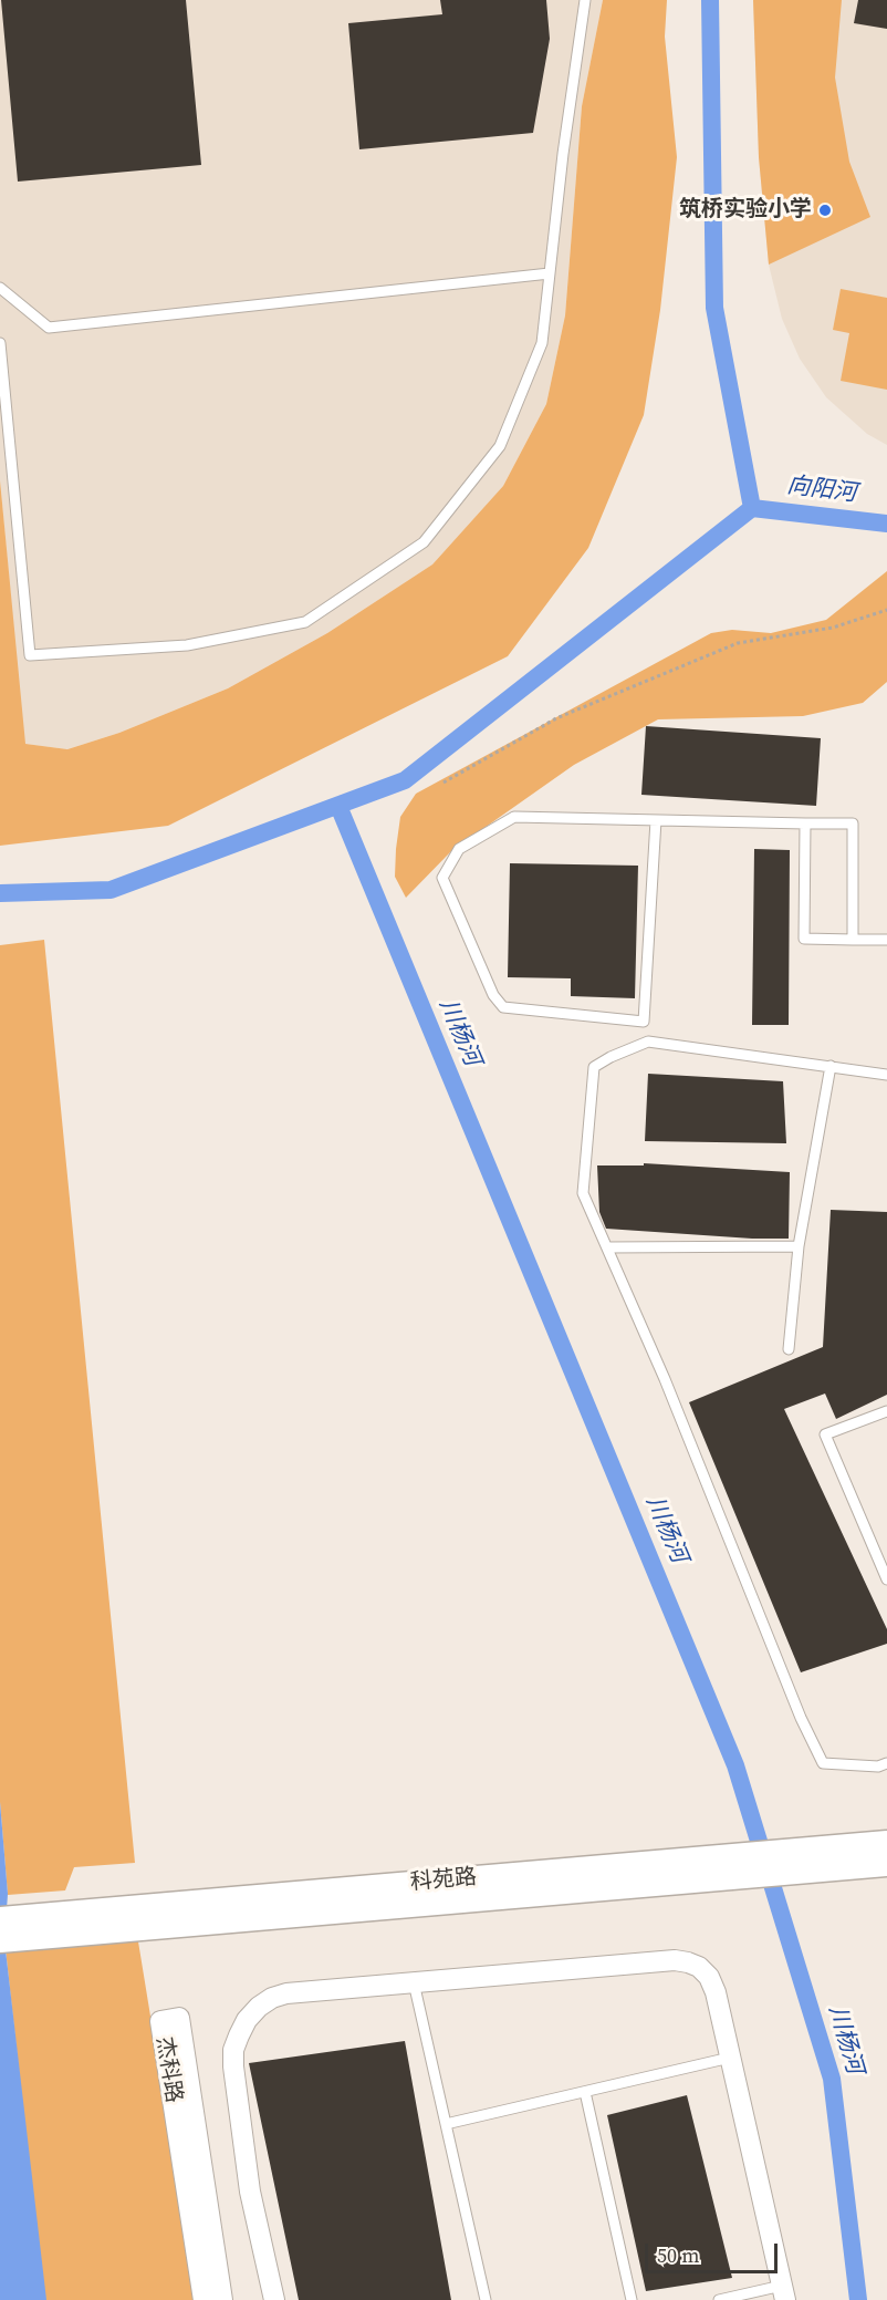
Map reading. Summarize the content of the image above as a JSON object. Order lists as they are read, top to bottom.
{
  "streets": {
    "street": ["科苑路", "杰科路"]
  },
  "water": ["向阳河", "川杨河"],
  "places": ["筑桥实验小学"],
  "scale_bar": "50 m"
}
